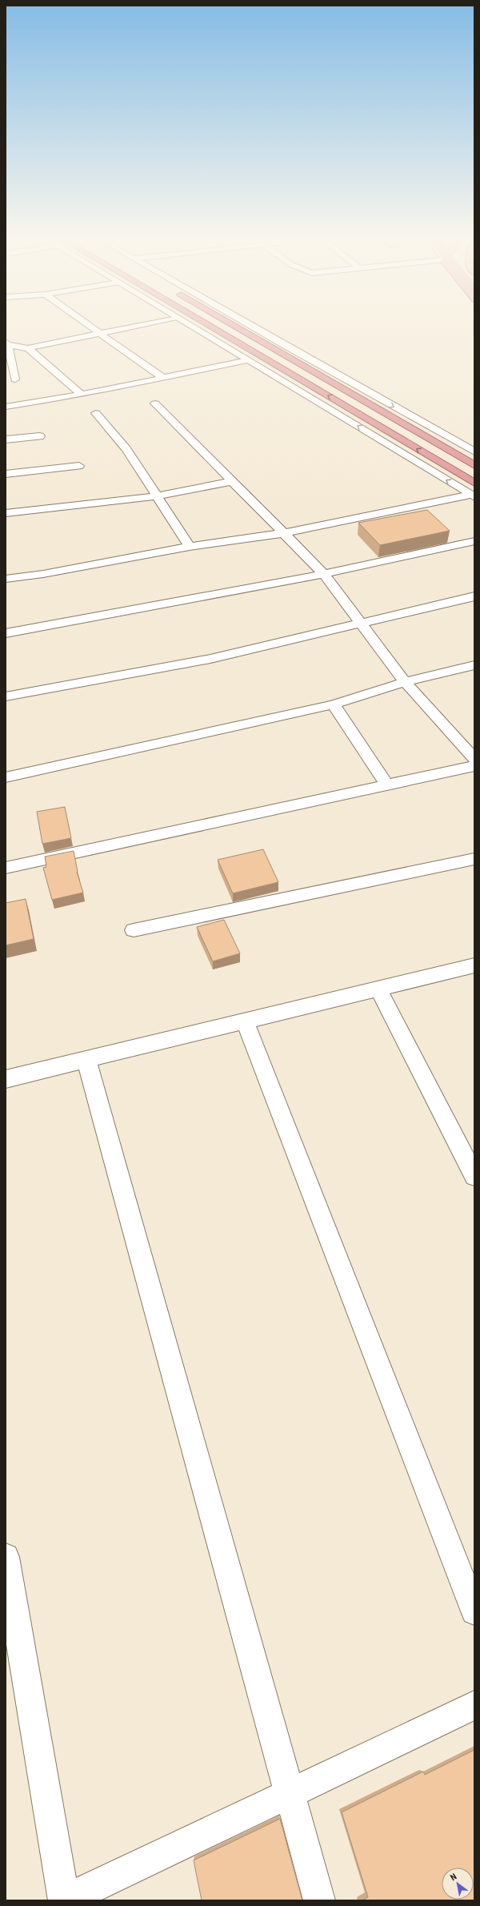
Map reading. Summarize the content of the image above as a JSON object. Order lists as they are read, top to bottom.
{
  "north": "top left"
}
